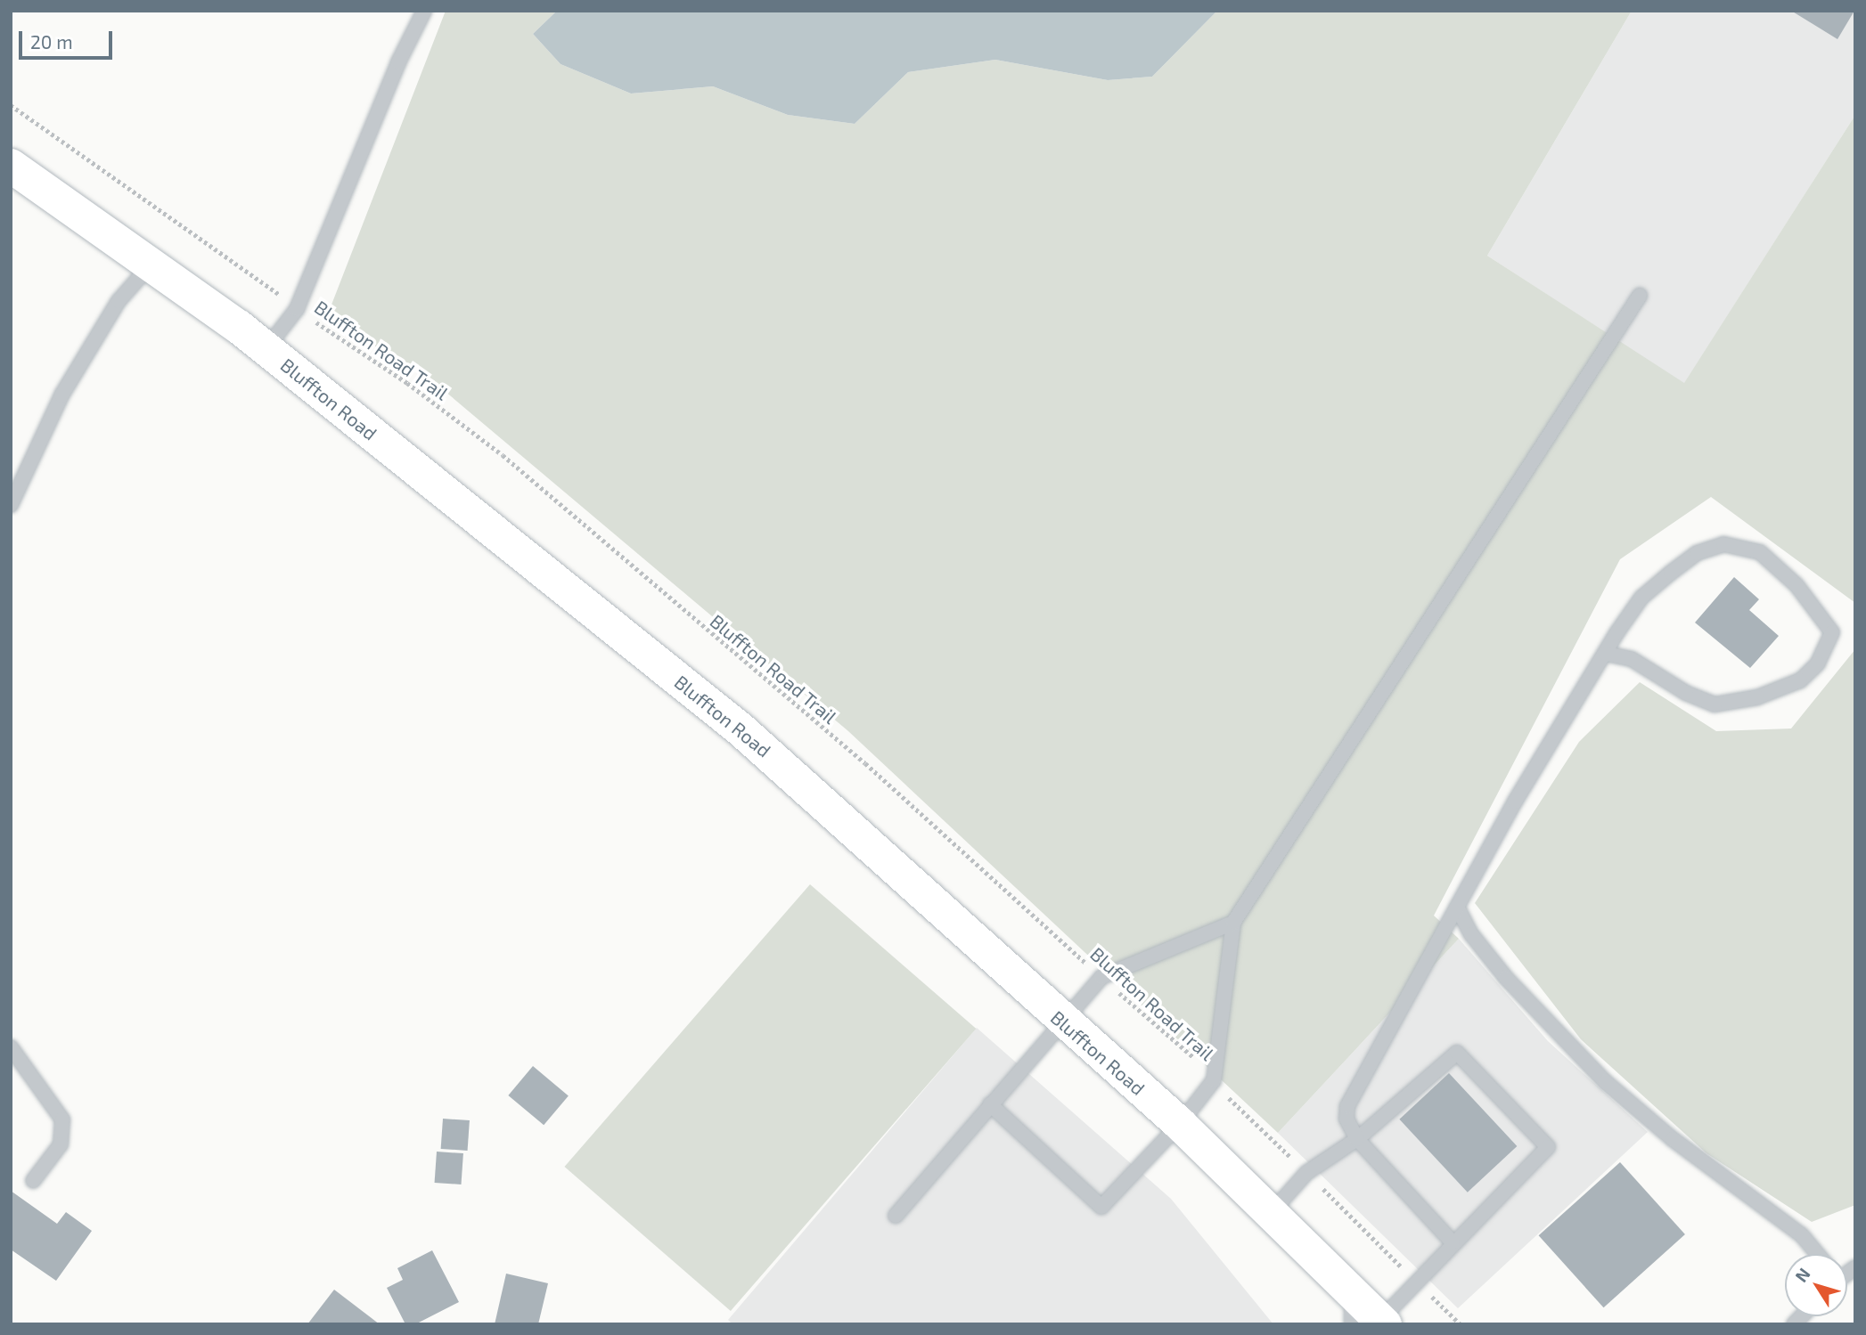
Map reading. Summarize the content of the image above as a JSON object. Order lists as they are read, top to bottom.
{
  "streets": {
    "main road": ["Bluffton Road"],
    "path": ["Bluffton Road Trail"]
  },
  "scale_bar": "20 m",
  "north": "top left"
}
